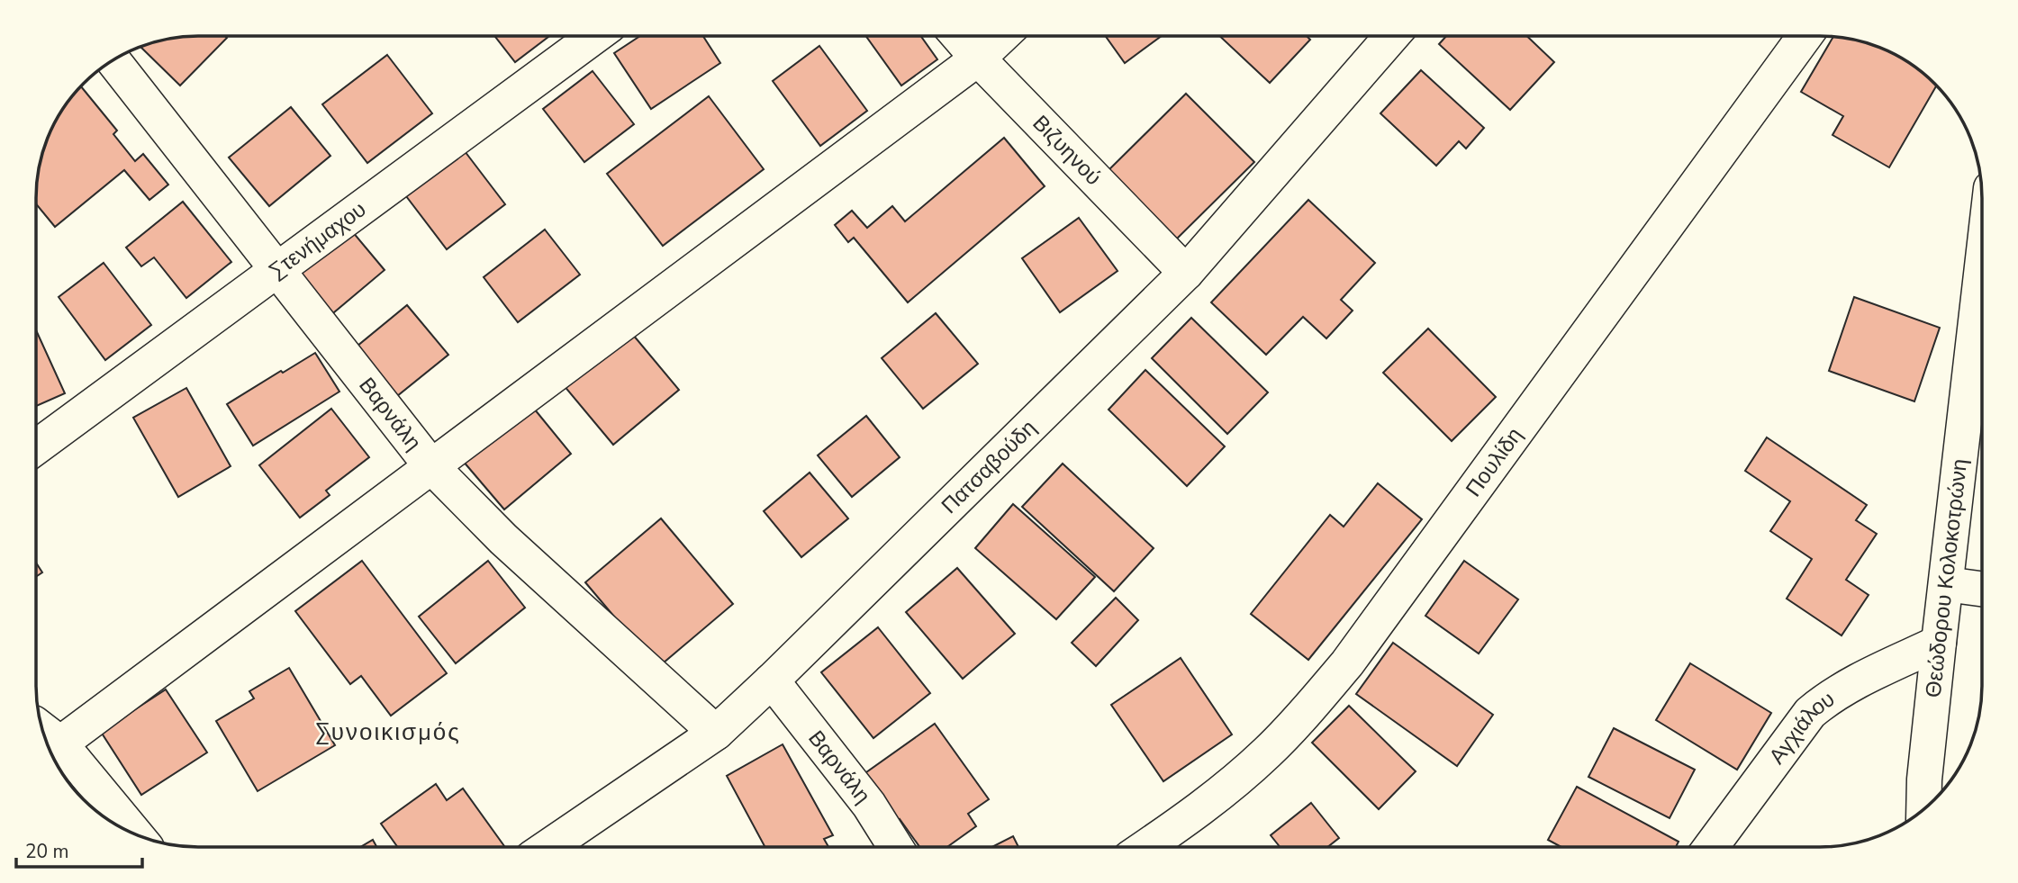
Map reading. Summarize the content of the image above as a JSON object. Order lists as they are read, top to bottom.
{
  "streets": {
    "street": [
      "Βιζυηνού",
      "Στενήμαχου",
      "Βαρνάλη",
      "Πουλίδη",
      "Πατσαβούδη",
      "Θεώδορου Κολοκοτρώνη",
      "Αγχιάλου"
    ]
  },
  "crossings": [
    ["Βιζυηνού", "Πατσαβούδη"],
    ["Στενήμαχου", "Βαρνάλη"],
    ["Βαρνάλη", "Πατσαβούδη"],
    ["Θεώδορου Κολοκοτρώνη", "Αγχιάλου"]
  ],
  "districts": ["Συνοικισμός"],
  "scale_bar": "20 m"
}
